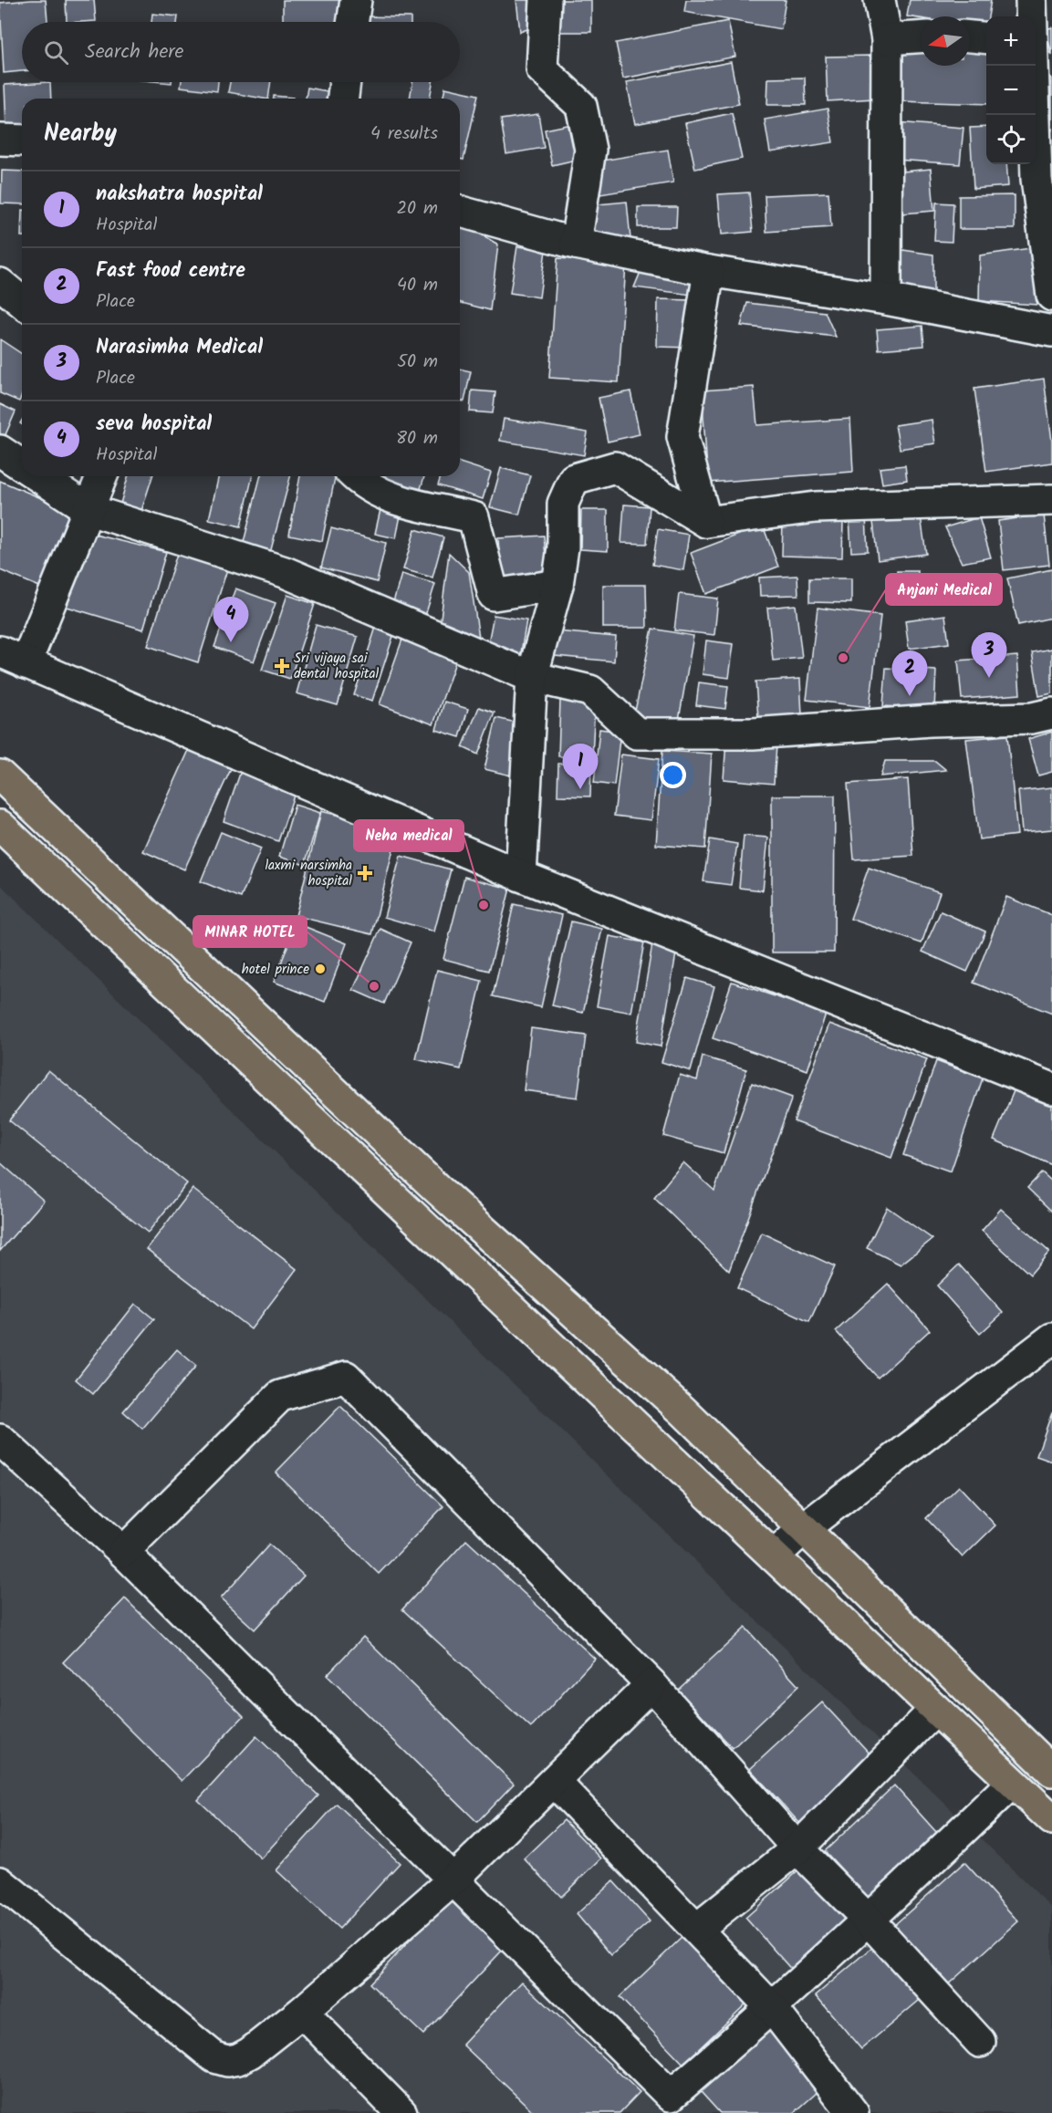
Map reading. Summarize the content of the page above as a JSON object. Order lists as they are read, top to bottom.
{
  "places": {
    "other": [
      "Anjani Medical",
      "Neha medical",
      "hotel prince",
      "MINAR HOTEL"
    ],
    "health": ["Sri vijaya sai dental hospital", "laxmi narsimha hospital"]
  },
  "north": "left",
  "page": {
    "map_buttons": ["+", "−"],
    "search": "Search here",
    "heading": ["Nearby", "4 results"],
    "list": [
      {
        "mark": "1",
        "name": "nakshatra hospital",
        "note": "Hospital",
        "value": "20 m"
      },
      {
        "mark": "2",
        "name": "Fast food centre",
        "note": "Place",
        "value": "40 m"
      },
      {
        "mark": "3",
        "name": "Narasimha Medical",
        "note": "Place",
        "value": "50 m"
      },
      {
        "mark": "4",
        "name": "seva hospital",
        "note": "Hospital",
        "value": "80 m"
      }
    ],
    "pins": [
      "4",
      "3",
      "2",
      "1"
    ]
  }
}
